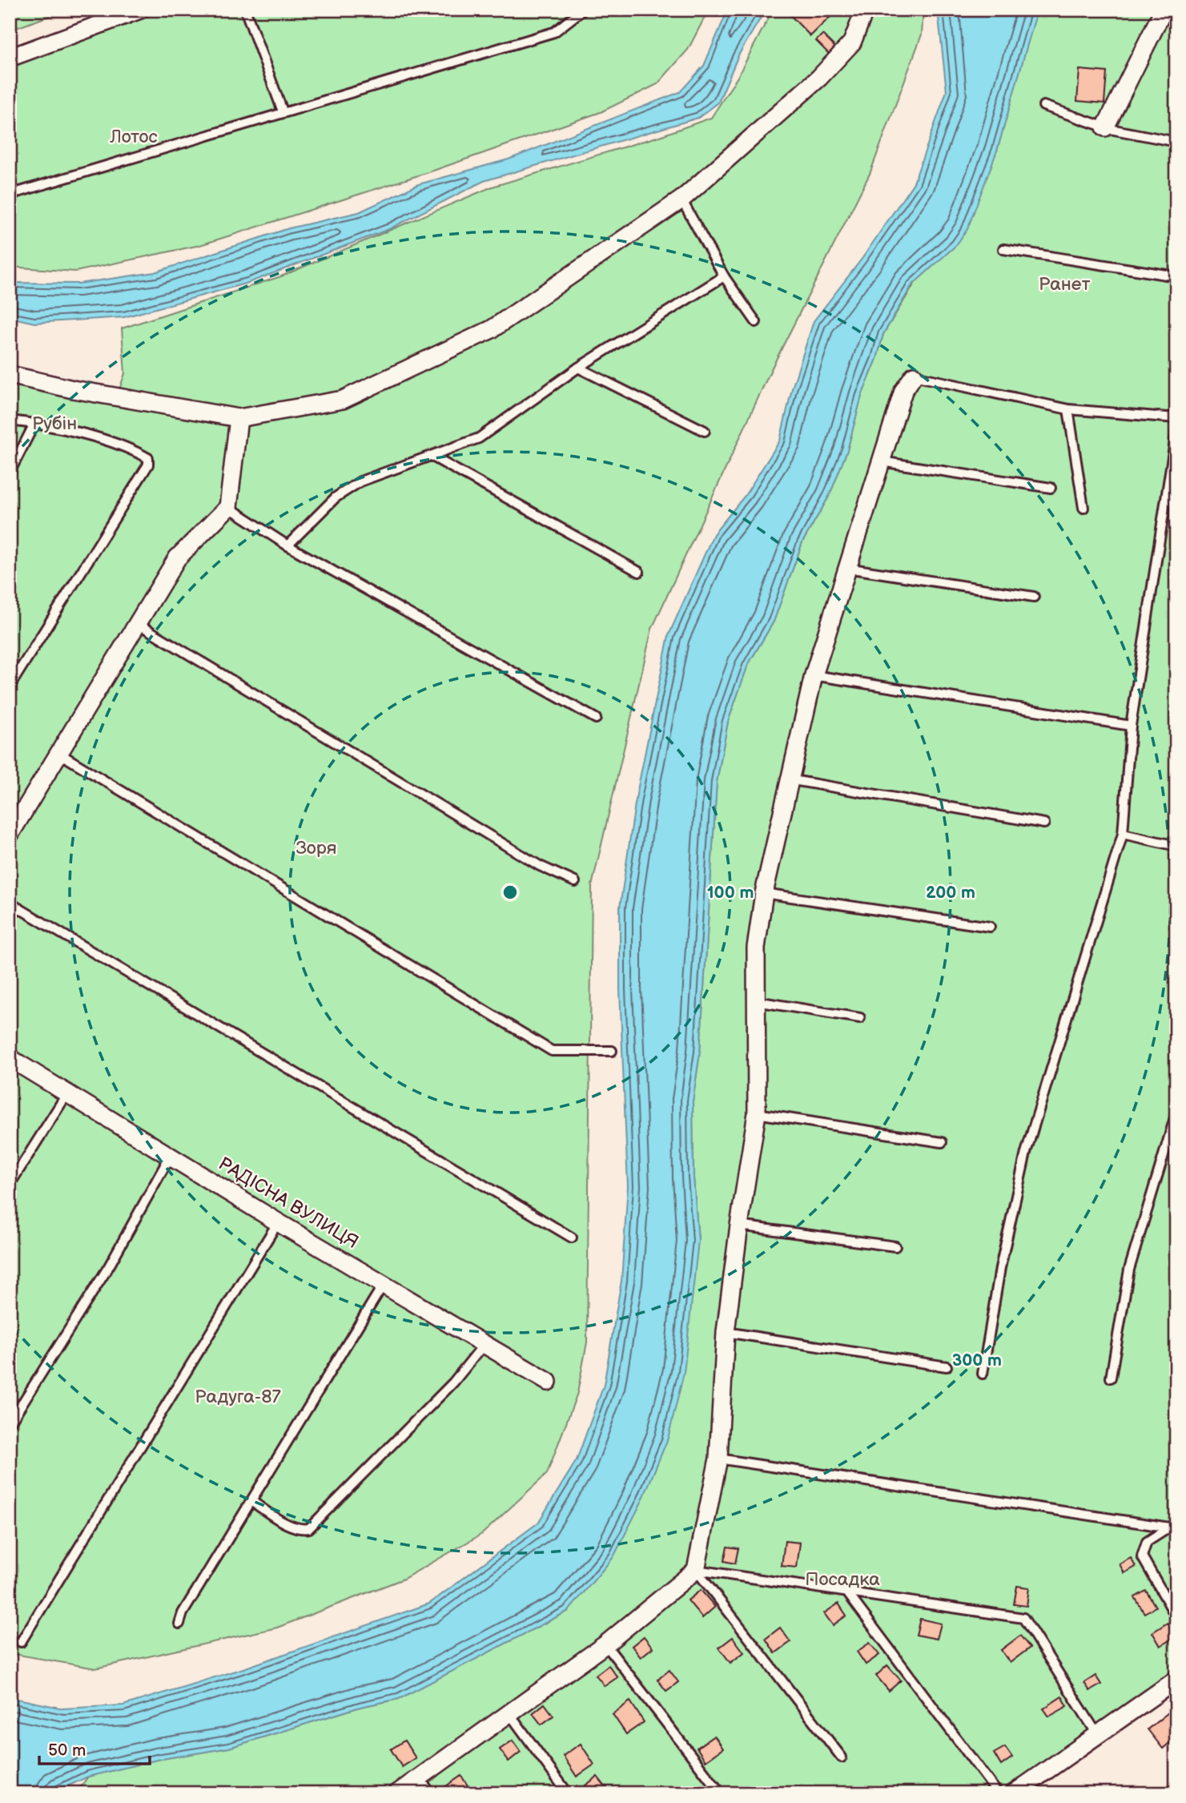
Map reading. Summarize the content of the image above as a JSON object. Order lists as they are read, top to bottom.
{
  "streets": {
    "street": ["РАДІСНА ВУЛИЦЯ"]
  },
  "parks": [
    "Лотос",
    "Ранет",
    "Рубін",
    "Зоря",
    "Радуга-87",
    "Посадка"
  ],
  "scale_bar": "50 m",
  "rings": ["100 m", "200 m", "300 m"]
}
